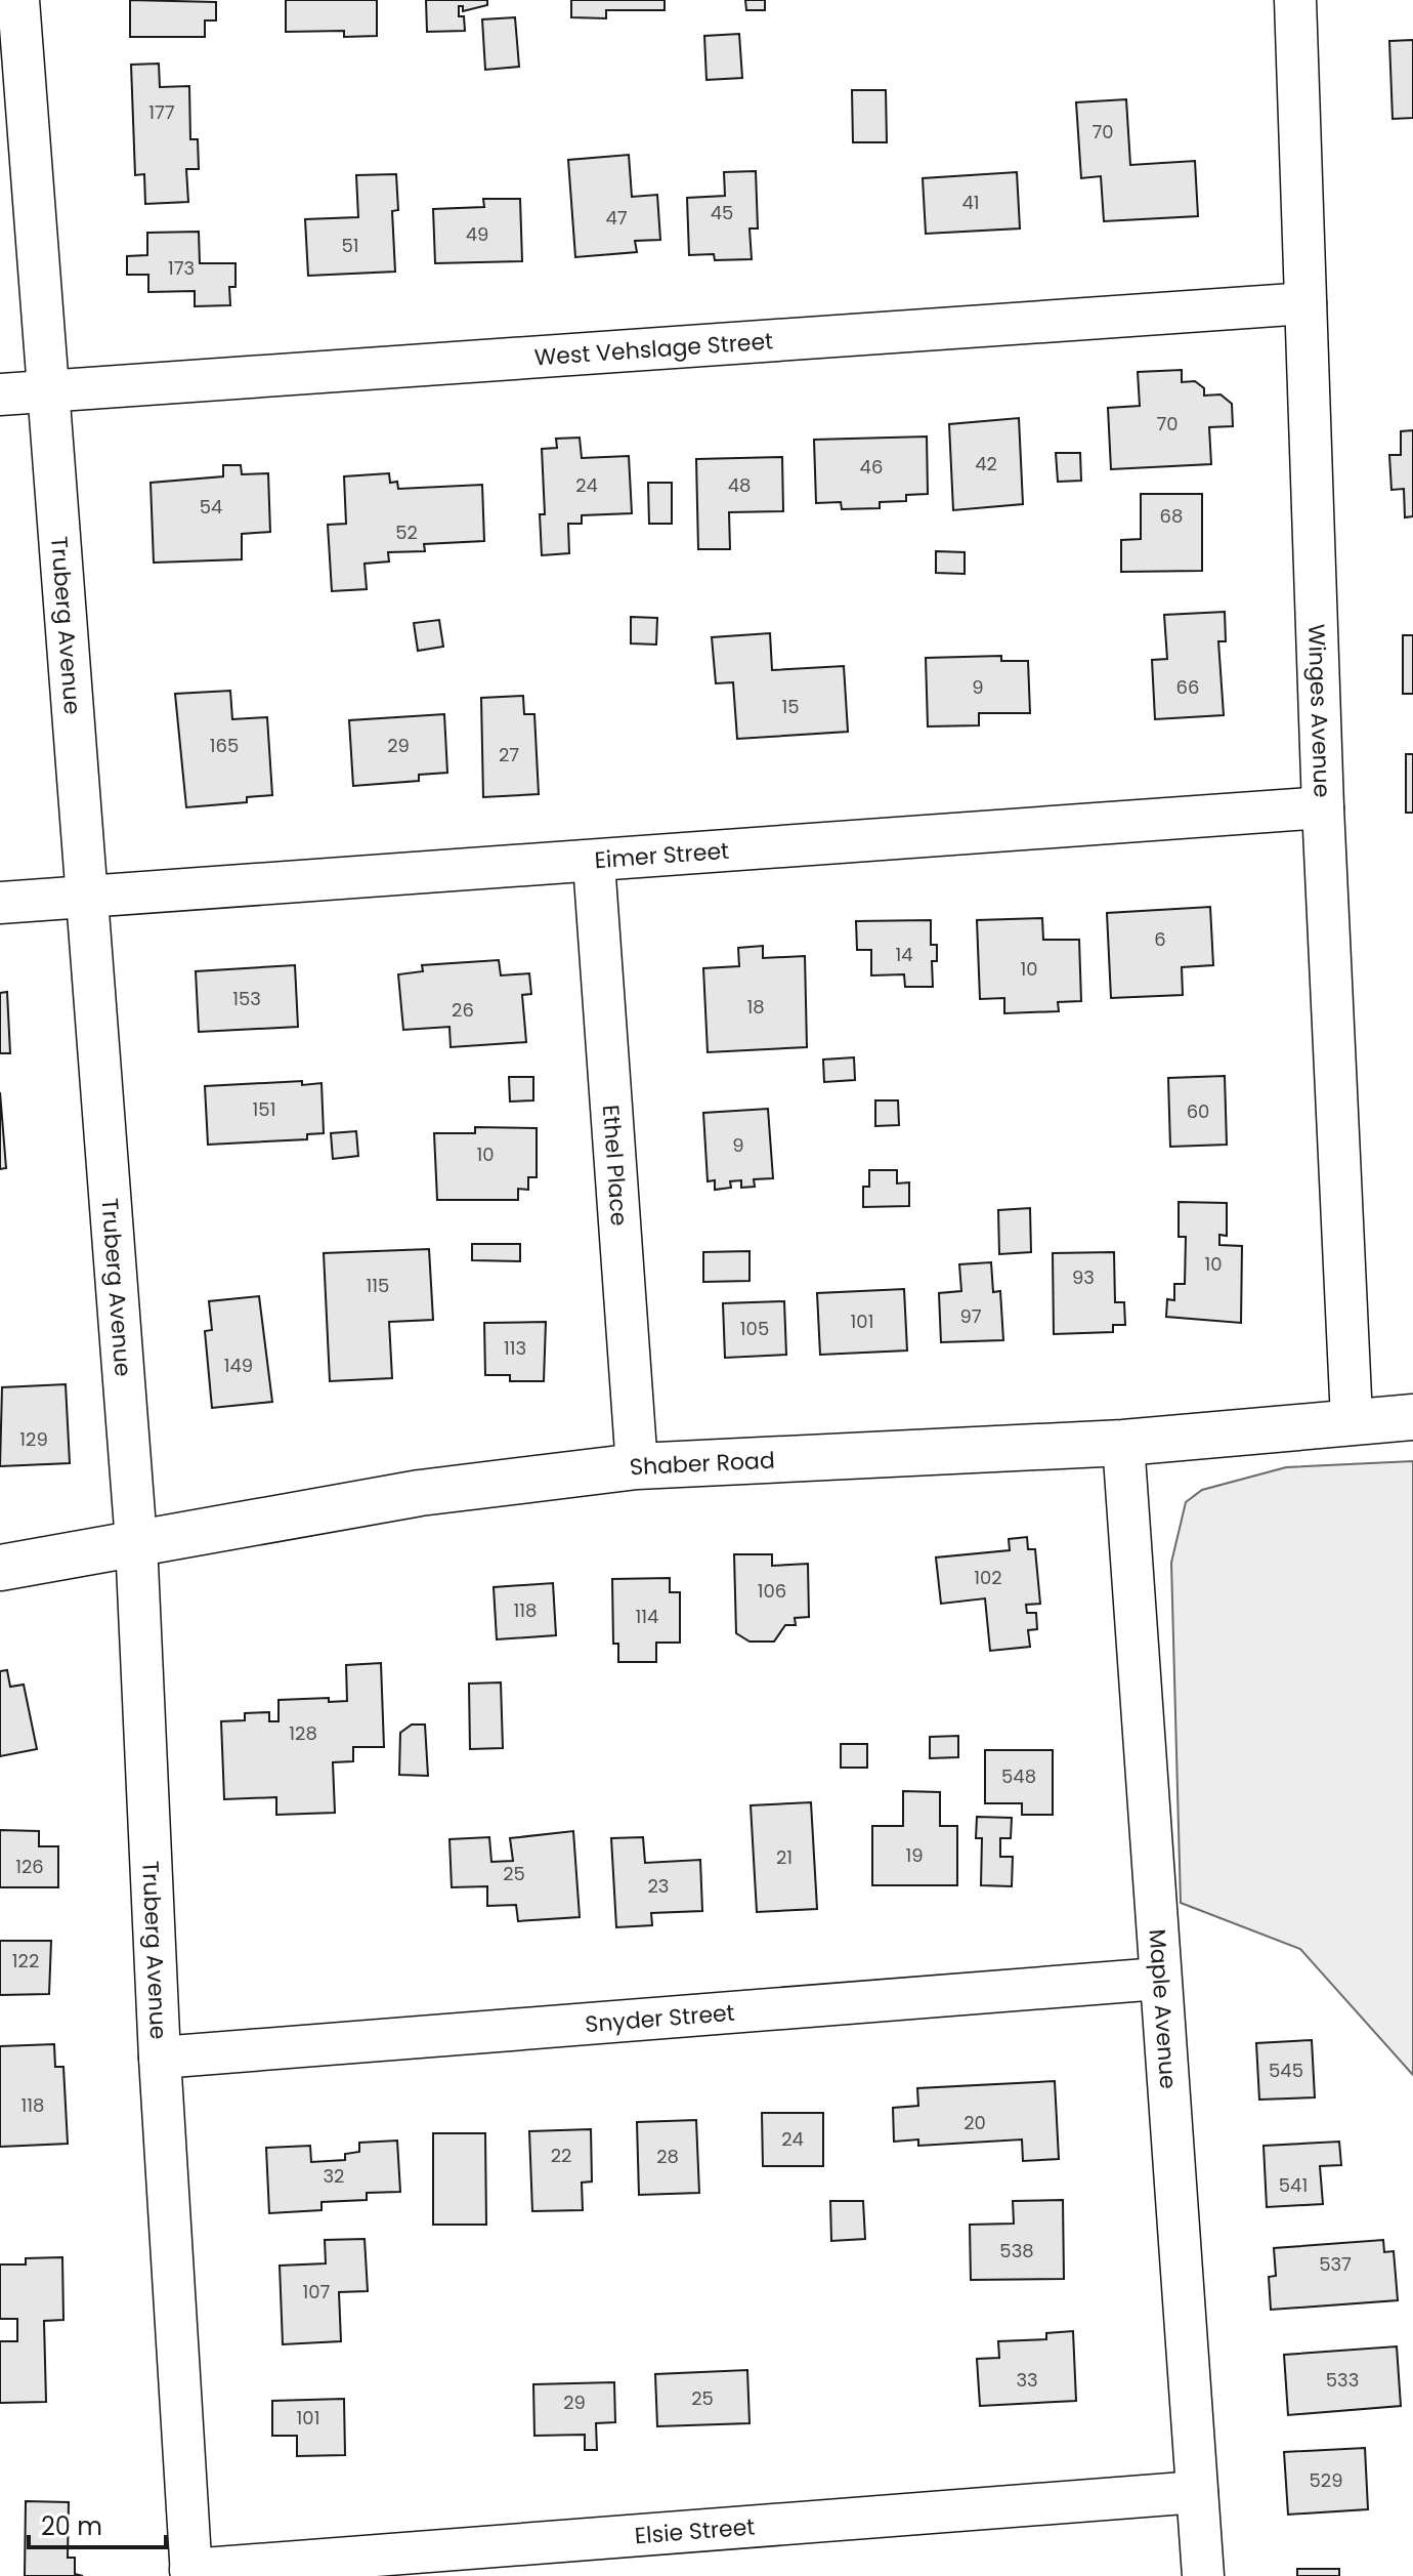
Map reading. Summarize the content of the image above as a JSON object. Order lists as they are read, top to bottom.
{
  "streets": {
    "street": [
      "West Vehslage Street",
      "Truberg Avenue",
      "Winges Avenue",
      "Eimer Street",
      "Ethel Place",
      "Shaber Road",
      "Maple Avenue",
      "Snyder Street",
      "Elsie Street"
    ]
  },
  "crossings": [
    ["West Vehslage Street", "Truberg Avenue"],
    ["West Vehslage Street", "Winges Avenue"],
    ["Truberg Avenue", "Eimer Street"],
    ["Truberg Avenue", "Shaber Road"],
    ["Truberg Avenue", "Snyder Street"],
    ["Truberg Avenue", "Elsie Street"],
    ["Winges Avenue", "Eimer Street"],
    ["Winges Avenue", "Shaber Road"],
    ["Eimer Street", "Ethel Place"],
    ["Ethel Place", "Shaber Road"],
    ["Shaber Road", "Maple Avenue"],
    ["Maple Avenue", "Snyder Street"],
    ["Maple Avenue", "Elsie Street"]
  ],
  "house_numbers": [
    "177",
    "70",
    "41",
    "45",
    "47",
    "49",
    "51",
    "173",
    "70",
    "42",
    "46",
    "24",
    "48",
    "54",
    "68",
    "52",
    "9",
    "66",
    "15",
    "165",
    "29",
    "27",
    "6",
    "14",
    "10",
    "153",
    "18",
    "26",
    "151",
    "60",
    "9",
    "10",
    "10",
    "93",
    "115",
    "97",
    "101",
    "105",
    "113",
    "149",
    "129",
    "102",
    "106",
    "118",
    "114",
    "128",
    "548",
    "19",
    "21",
    "126",
    "25",
    "23",
    "122",
    "545",
    "118",
    "20",
    "24",
    "22",
    "28",
    "32",
    "541",
    "538",
    "537",
    "107",
    "33",
    "533",
    "25",
    "29",
    "101",
    "529"
  ],
  "scale_bar": "20 m"
}
